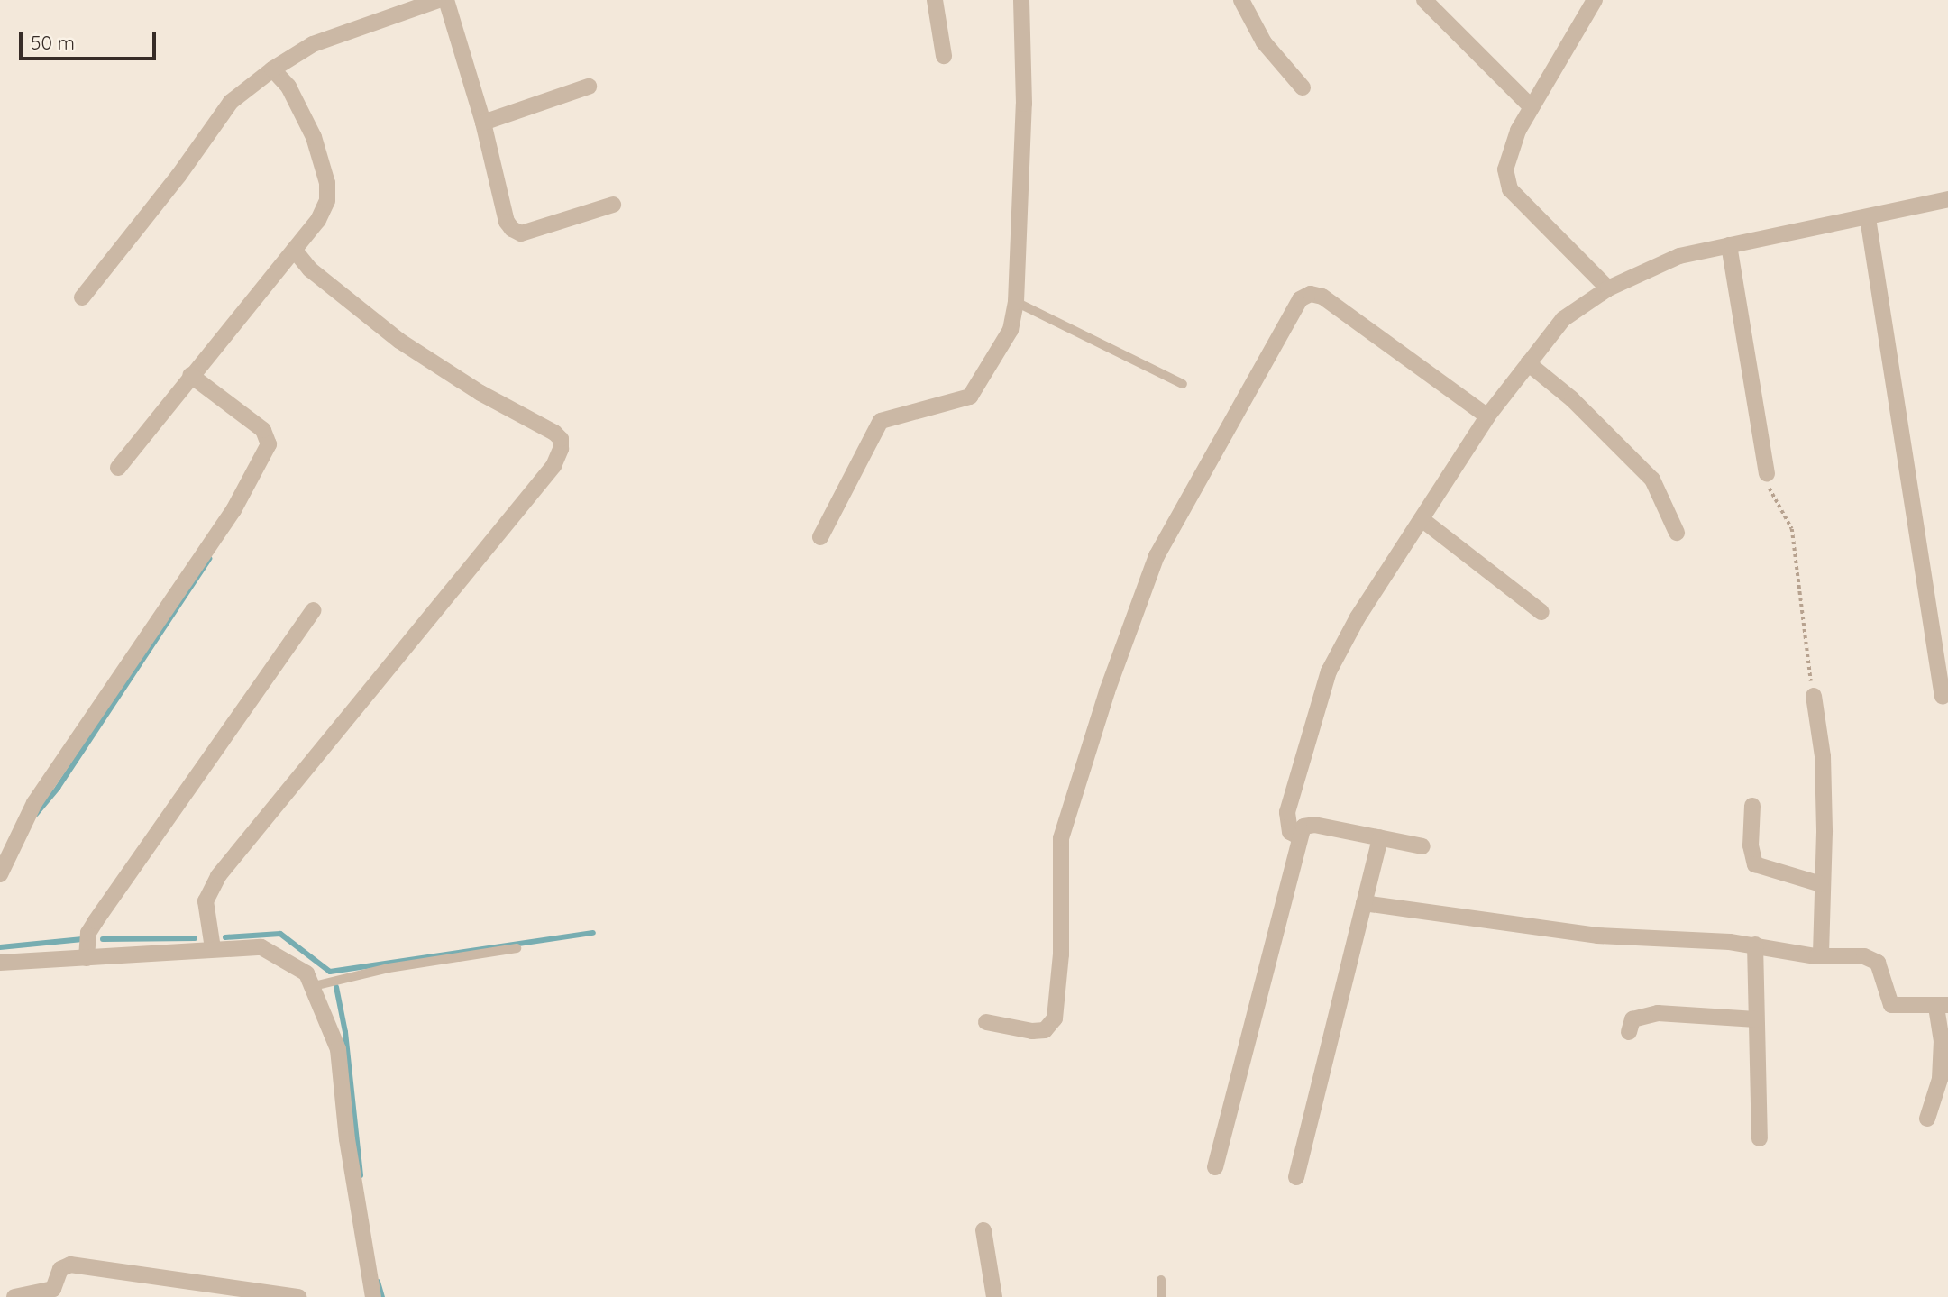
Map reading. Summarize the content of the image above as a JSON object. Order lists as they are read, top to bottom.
{
  "scale_bar": "50 m"
}
